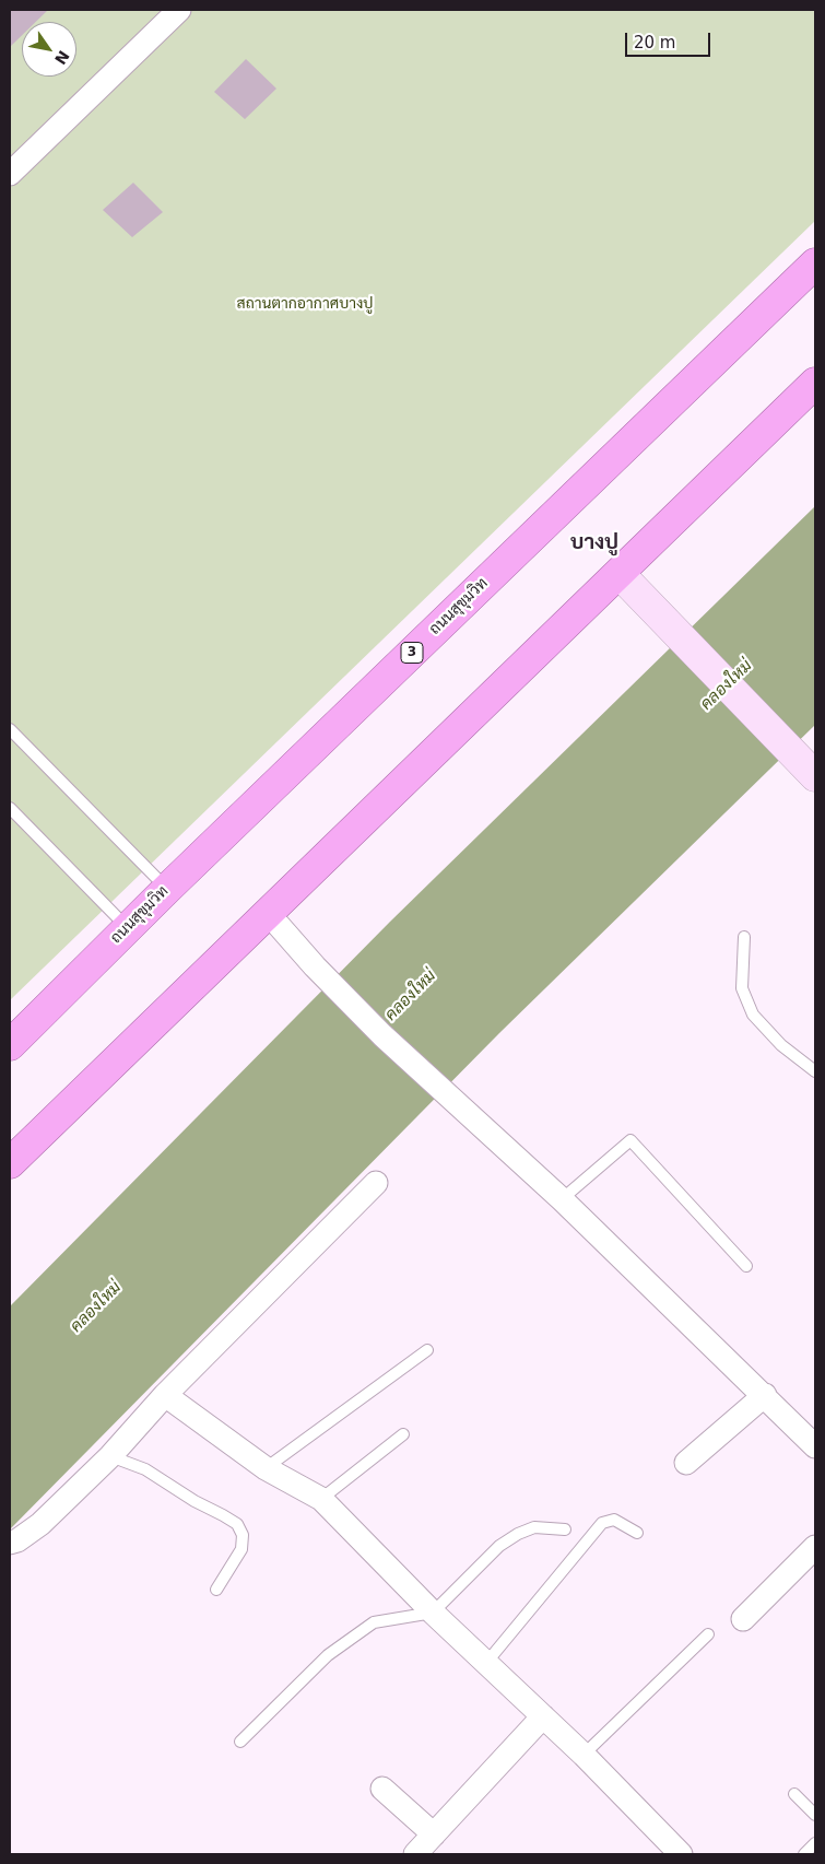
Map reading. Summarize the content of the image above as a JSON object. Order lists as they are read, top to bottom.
{
  "streets": {
    "highway": ["ถนนสุขุมวิท", "3"]
  },
  "districts": ["บางปู"],
  "water": ["คลองใหม่"],
  "parks": ["สถานตากอากาศบางปู"],
  "scale_bar": "20 m",
  "north": "bottom right"
}
